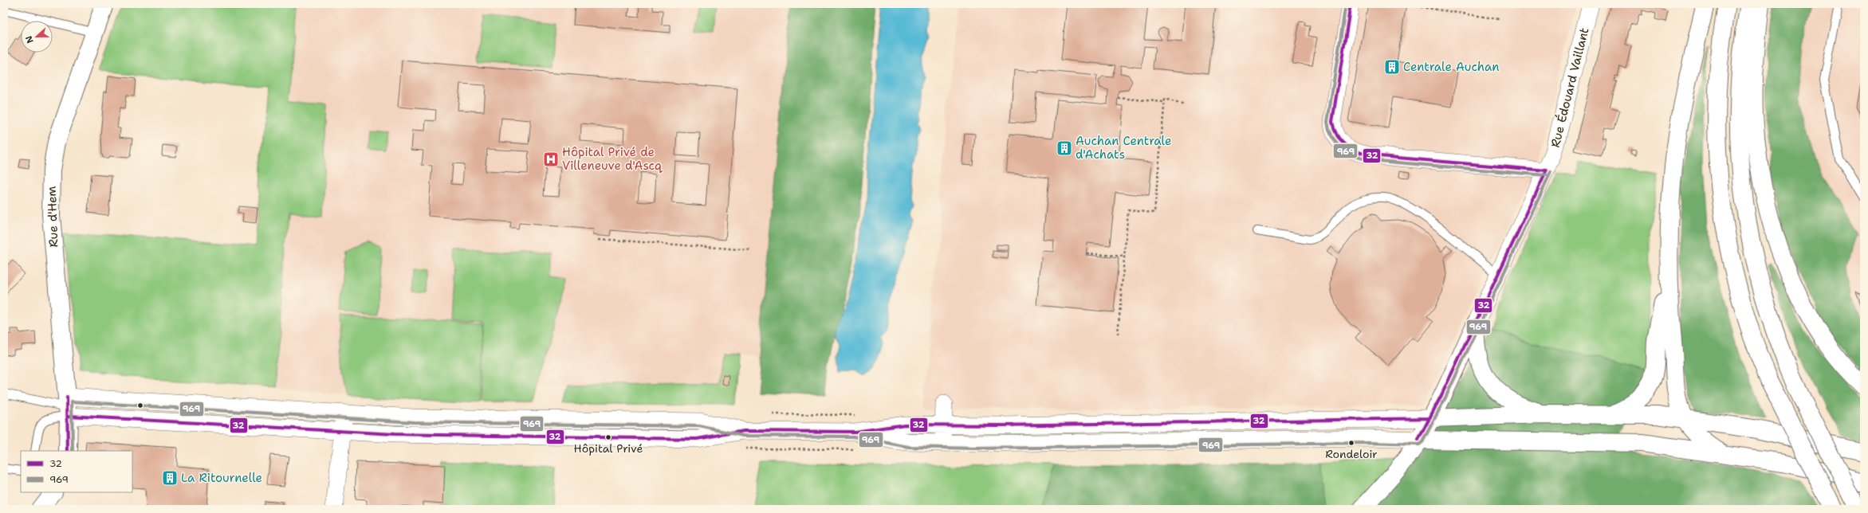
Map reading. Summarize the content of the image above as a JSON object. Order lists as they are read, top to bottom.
{
  "streets": {
    "main road": ["Rue d'Hem"],
    "street": ["Rue Édouard Vaillant"]
  },
  "places": {
    "building": ["Centrale Auchan", "Auchan Centrale d'Achats", "La Ritournelle"],
    "hospital": ["Hôpital Privé de Villeneuve d'Ascq"],
    "other": ["Hôpital Privé", "Rondeloir"]
  },
  "lines": ["transit line 32", "transit line 969"],
  "legend": ["32", "969"],
  "north": "left"
}
